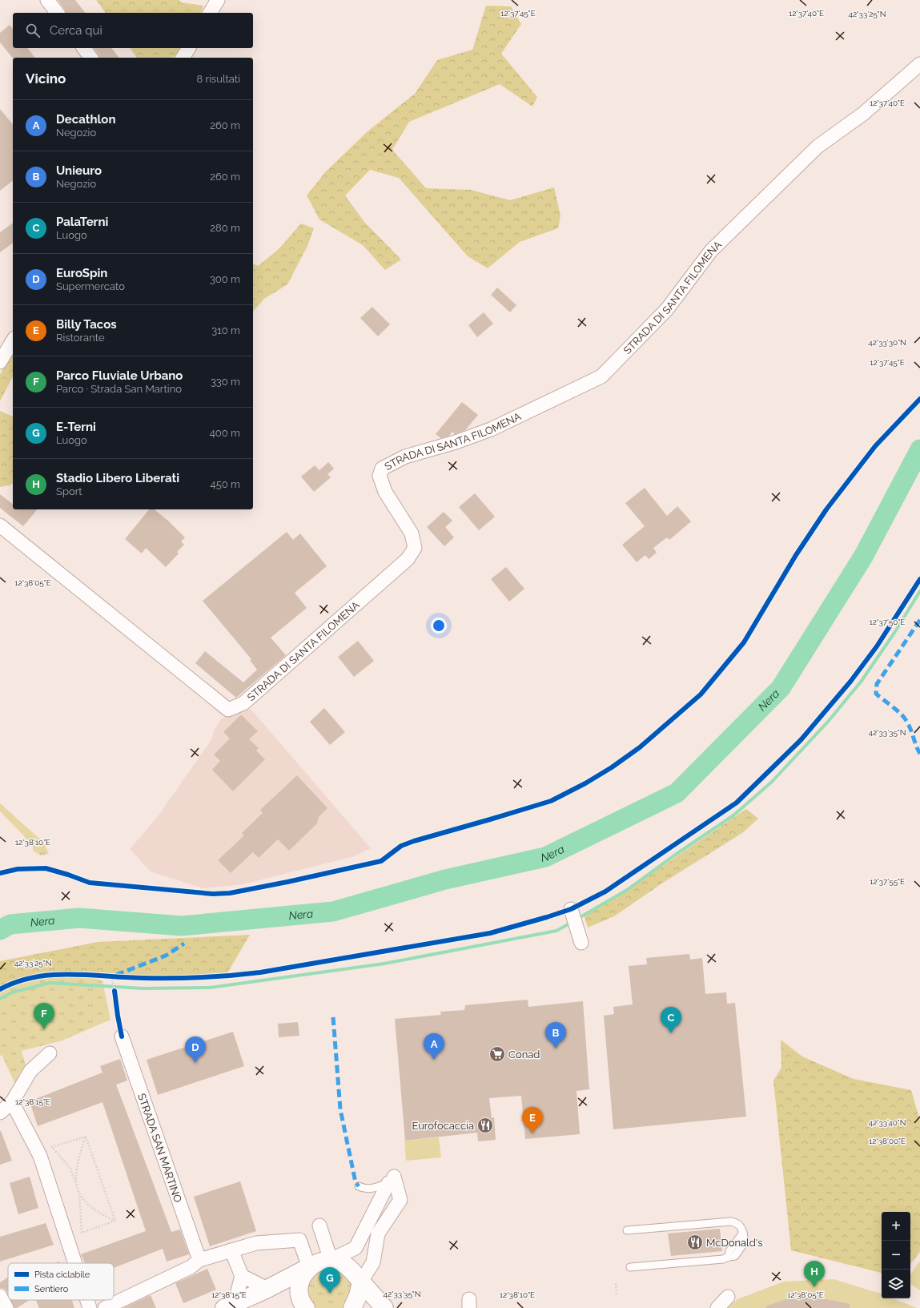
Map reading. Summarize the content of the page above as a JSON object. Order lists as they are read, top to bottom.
{
  "streets": {
    "street": ["STRADA DI SANTA FILOMENA", "STRADA SAN MARTINO"]
  },
  "water": ["Nera"],
  "places": {
    "supermarket": ["Conad"],
    "restaurant": ["Eurofocaccia", "McDonald's"]
  },
  "legend": ["Pista ciclabile", "Sentiero"],
  "page": {
    "search": "Cerca qui",
    "heading": ["Vicino", "8 risultati"],
    "list": [
      {
        "mark": "A",
        "name": "Decathlon",
        "note": "Negozio",
        "value": "260 m"
      },
      {
        "mark": "B",
        "name": "Unieuro",
        "note": "Negozio",
        "value": "260 m"
      },
      {
        "mark": "C",
        "name": "PalaTerni",
        "note": "Luogo",
        "value": "280 m"
      },
      {
        "mark": "D",
        "name": "EuroSpin",
        "note": "Supermercato",
        "value": "300 m"
      },
      {
        "mark": "E",
        "name": "Billy Tacos",
        "note": "Ristorante",
        "value": "310 m"
      },
      {
        "mark": "F",
        "name": "Parco Fluviale Urbano",
        "note": "Parco · Strada San Martino",
        "value": "330 m"
      },
      {
        "mark": "G",
        "name": "E-Terni",
        "note": "Luogo",
        "value": "400 m"
      },
      {
        "mark": "H",
        "name": "Stadio Libero Liberati",
        "note": "Sport",
        "value": "450 m"
      }
    ],
    "pins": [
      "F",
      "C",
      "B",
      "A",
      "D",
      "E",
      "H",
      "G"
    ],
    "map_buttons": ["+", "−"]
  },
  "coordinates": [
    "12°37'45\"E",
    "12°37'40\"E",
    "42°33'25\"N",
    "42°33'30\"N",
    "12°38'05\"E",
    "12°37'50\"E",
    "42°33'35\"N",
    "12°38'10\"E",
    "12°37'55\"E",
    "12°38'15\"E",
    "42°33'40\"N",
    "12°38'00\"E"
  ]
}
